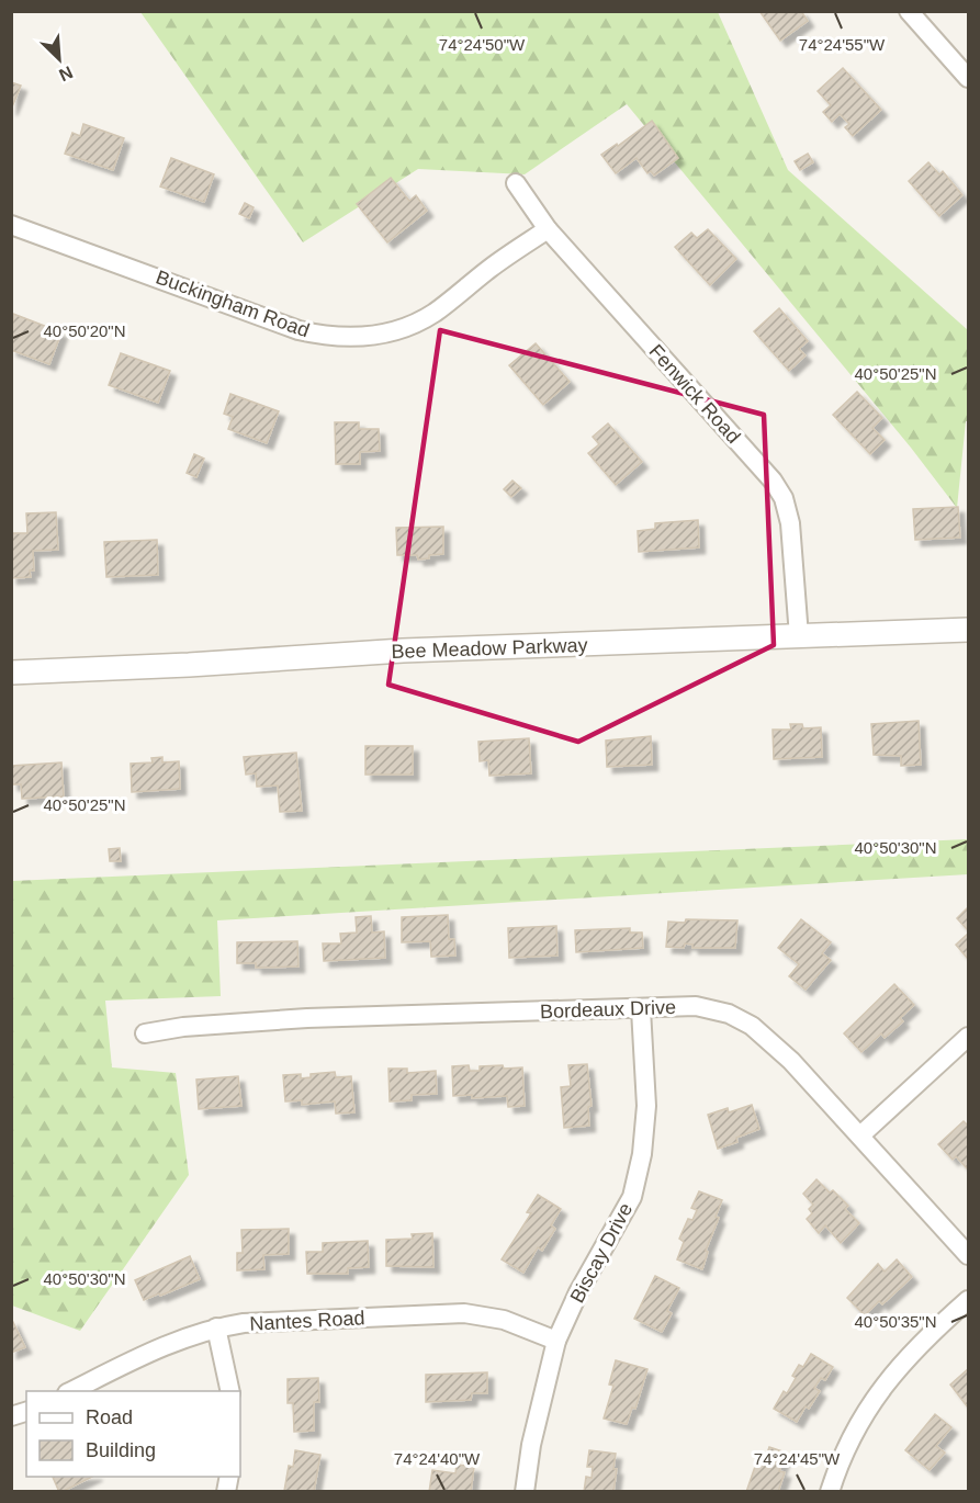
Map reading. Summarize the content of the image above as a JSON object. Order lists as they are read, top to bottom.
{
  "streets": {
    "street": [
      "Buckingham Road",
      "Fenwick Road",
      "Bee Meadow Parkway",
      "Bordeaux Drive",
      "Biscay Drive",
      "Nantes Road"
    ]
  },
  "crossings": [
    ["Buckingham Road", "Fenwick Road"],
    ["Fenwick Road", "Bee Meadow Parkway"],
    ["Bordeaux Drive", "Biscay Drive"],
    ["Biscay Drive", "Nantes Road"]
  ],
  "legend": ["Road", "Building"],
  "north": "bottom right",
  "coordinates": [
    "74°24'50\"W",
    "74°24'55\"W",
    "40°50'20\"N",
    "40°50'25\"N",
    "40°50'30\"N",
    "40°50'35\"N",
    "74°24'40\"W",
    "74°24'45\"W"
  ]
}
